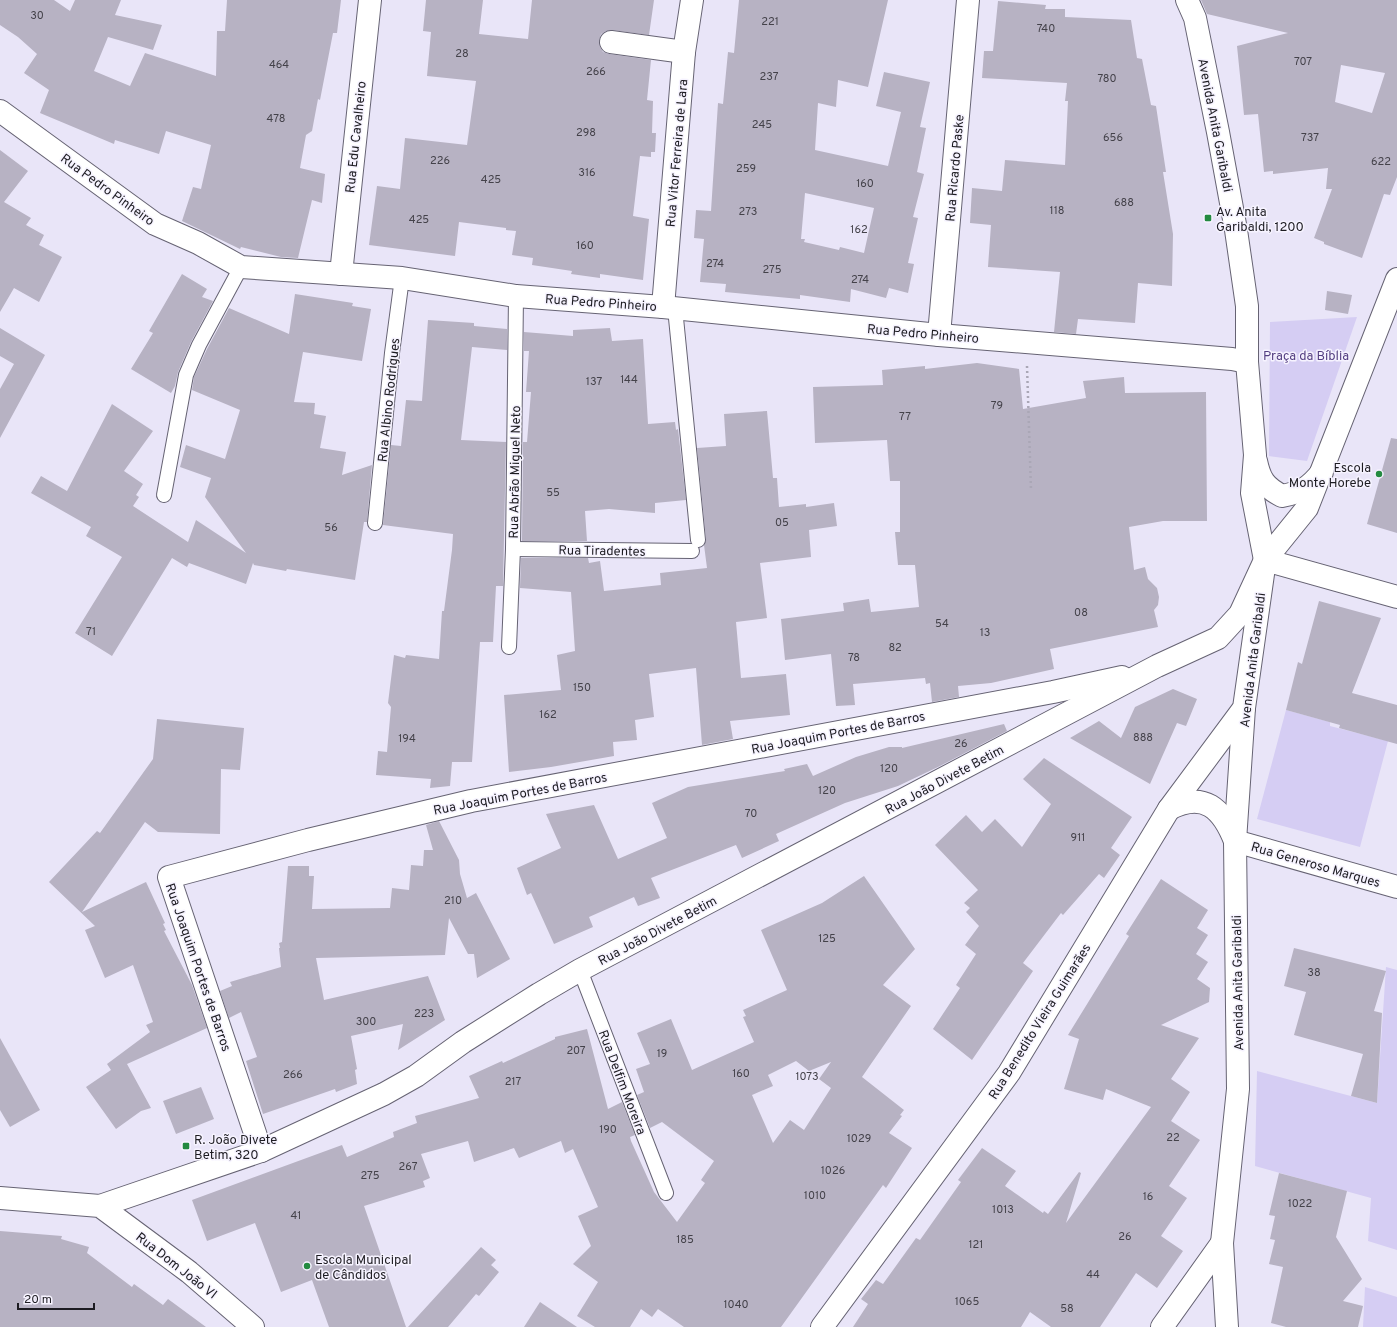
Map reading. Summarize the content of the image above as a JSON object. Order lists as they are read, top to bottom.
{
  "streets": {
    "street": [
      "Avenida Anita Garibaldi",
      "Rua Edu Cavalheiro",
      "Rua Vitor Ferreira de Lara",
      "Rua Ricardo Paske",
      "Rua Pedro Pinheiro",
      "Rua Joaquim Portes de Barros",
      "Rua João Divete Betim",
      "Rua Generoso Marques",
      "Rua Benedito Vieira Guimarães",
      "Rua Dom João VI"
    ],
    "lane": [
      "Rua Albino Rodrigues",
      "Rua Abrão Miguel Neto",
      "Rua Tiradentes",
      "Rua Delfim Moreira"
    ]
  },
  "crossings": [
    ["Avenida Anita Garibaldi", "Rua Pedro Pinheiro"],
    ["Avenida Anita Garibaldi", "Rua João Divete Betim"],
    ["Avenida Anita Garibaldi", "Rua Generoso Marques"],
    ["Avenida Anita Garibaldi", "Rua Benedito Vieira Guimarães"],
    ["Rua Edu Cavalheiro", "Rua Pedro Pinheiro"],
    ["Rua Vitor Ferreira de Lara", "Rua Pedro Pinheiro"],
    ["Rua Vitor Ferreira de Lara", "Rua Tiradentes"],
    ["Rua Ricardo Paske", "Rua Pedro Pinheiro"],
    ["Rua Pedro Pinheiro", "Rua Albino Rodrigues"],
    ["Rua Pedro Pinheiro", "Rua Abrão Miguel Neto"],
    ["Rua Pedro Pinheiro", "Rua Tiradentes"],
    ["Rua Abrão Miguel Neto", "Rua Tiradentes"],
    ["Rua Joaquim Portes de Barros", "Rua João Divete Betim"],
    ["Rua João Divete Betim", "Rua Delfim Moreira"],
    ["Rua João Divete Betim", "Rua Dom João VI"]
  ],
  "parks": ["Praça da Bíblia"],
  "places": {
    "transit": ["Av. Anita Garibaldi, 1200", "R. João Divete Betim, 320"],
    "other": ["Escola Monte Horebe", "Escola Municipal de Cândidos"]
  },
  "house_numbers": [
    "30",
    "221",
    "740",
    "28",
    "707",
    "464",
    "266",
    "237",
    "780",
    "478",
    "245",
    "298",
    "656",
    "737",
    "226",
    "622",
    "259",
    "316",
    "425",
    "160",
    "688",
    "118",
    "273",
    "425",
    "162",
    "160",
    "274",
    "275",
    "274",
    "144",
    "137",
    "79",
    "77",
    "55",
    "05",
    "56",
    "08",
    "54",
    "71",
    "13",
    "82",
    "78",
    "150",
    "162",
    "888",
    "194",
    "26",
    "120",
    "120",
    "70",
    "911",
    "210",
    "125",
    "38",
    "223",
    "300",
    "207",
    "19",
    "160",
    "266",
    "1073",
    "217",
    "190",
    "22",
    "1029",
    "267",
    "1026",
    "275",
    "1010",
    "16",
    "1022",
    "1013",
    "41",
    "26",
    "185",
    "121",
    "44",
    "1065",
    "1040",
    "58"
  ],
  "scale_bar": "20 m"
}
